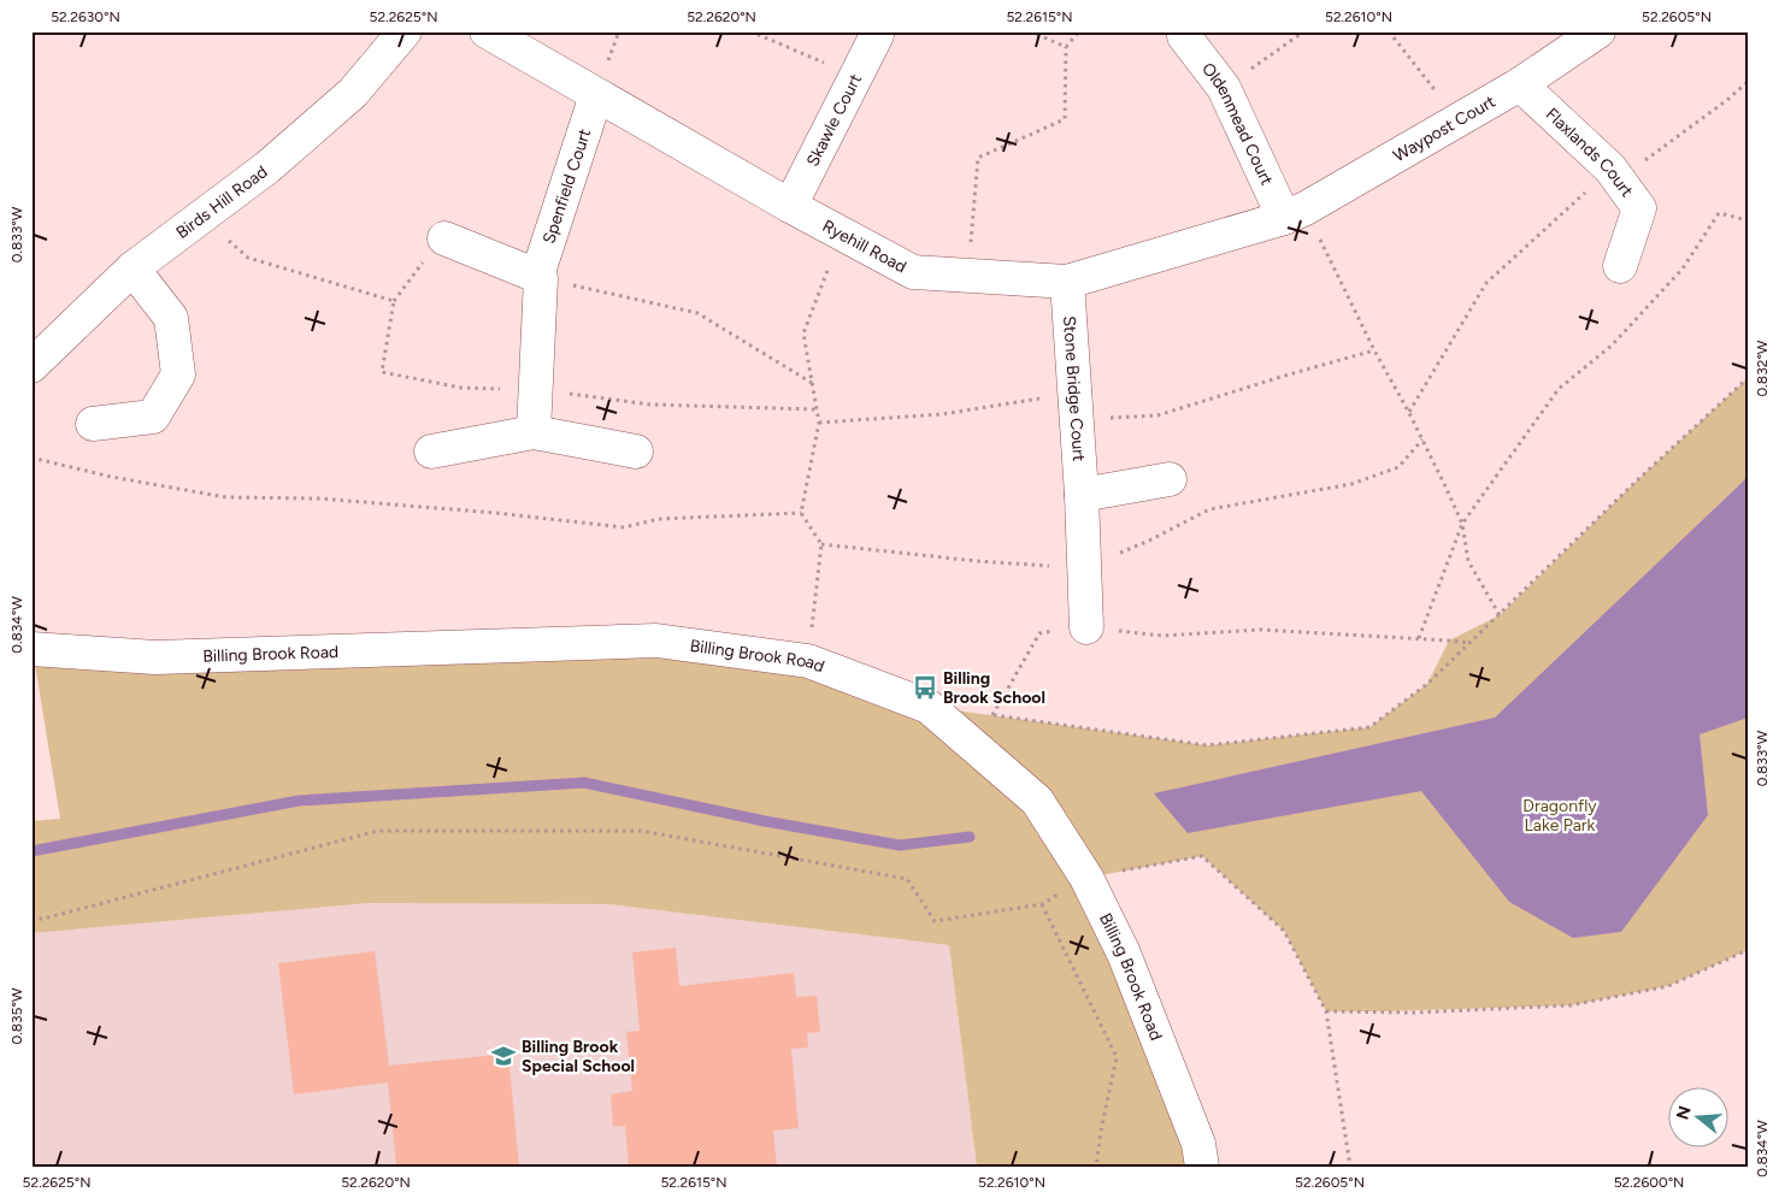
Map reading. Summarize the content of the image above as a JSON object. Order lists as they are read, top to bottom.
{
  "streets": {
    "street": [
      "Skawle Court",
      "Oldenmead Court",
      "Waypost Court",
      "Flaxlands Court",
      "Spenfield Court",
      "Birds Hill Road",
      "Ryehill Road",
      "Stone Bridge Court",
      "Billing Brook Road"
    ]
  },
  "crossings": [
    ["Skawle Court", "Ryehill Road"],
    ["Oldenmead Court", "Waypost Court"],
    ["Oldenmead Court", "Ryehill Road"],
    ["Waypost Court", "Flaxlands Court"],
    ["Waypost Court", "Ryehill Road"],
    ["Spenfield Court", "Ryehill Road"],
    ["Ryehill Road", "Stone Bridge Court"]
  ],
  "parks": ["Dragonfly Lake Park"],
  "places": {
    "bus stop": ["Billing Brook School"],
    "school or university": ["Billing Brook Special School"]
  },
  "north": "left",
  "coordinates": [
    "52.2630°N",
    "52.2625°N",
    "52.2620°N",
    "52.2615°N",
    "52.2610°N",
    "52.2605°N",
    "0.833°W",
    "0.832°W",
    "0.834°W",
    "0.835°W",
    "52.2600°N"
  ]
}
